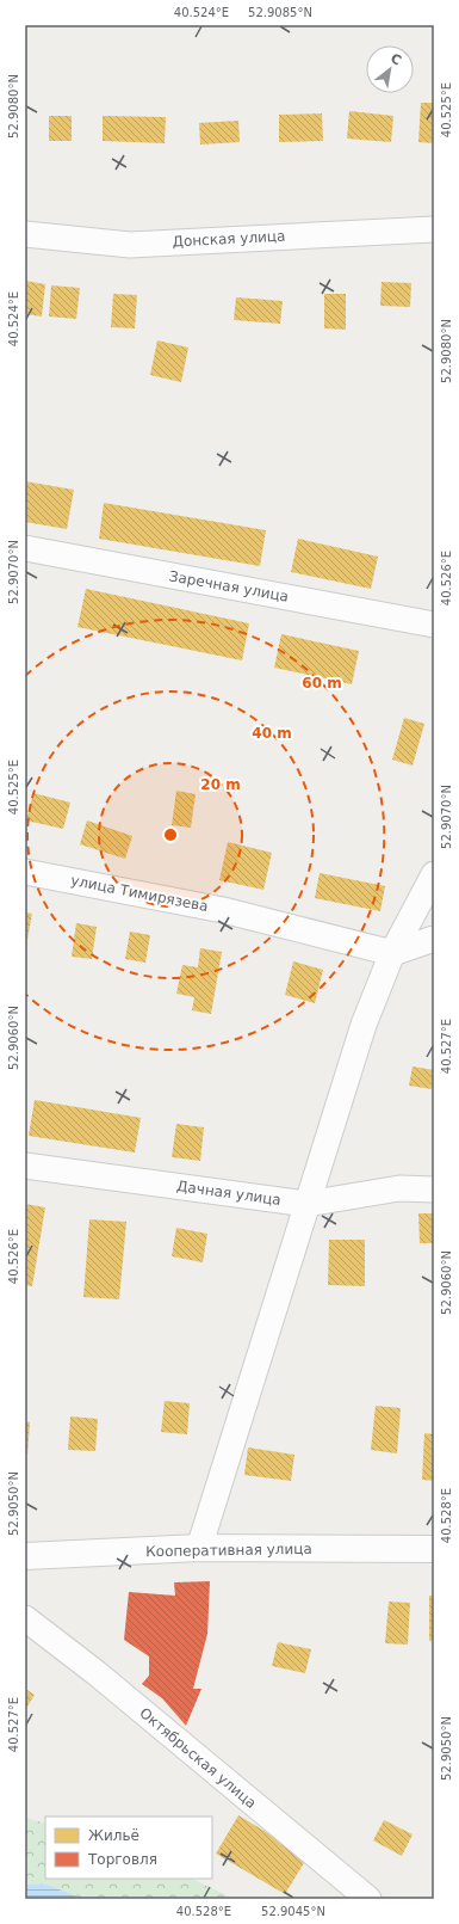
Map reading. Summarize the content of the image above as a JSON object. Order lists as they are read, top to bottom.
{
  "streets": {
    "street": [
      "Донская улица",
      "Заречная улица",
      "улица Тимирязева",
      "Дачная улица",
      "Кооперативная улица",
      "Октябрьская улица"
    ]
  },
  "legend": ["Жильё", "Торговля"],
  "north": "top right",
  "coordinates": [
    "40.524°E",
    "52.9085°N",
    "52.9080°N",
    "40.525°E",
    "52.9070°N",
    "40.526°E",
    "52.9060°N",
    "40.527°E",
    "52.9050°N",
    "40.528°E",
    "52.9045°N"
  ],
  "rings": ["60 m", "40 m", "20 m"]
}
